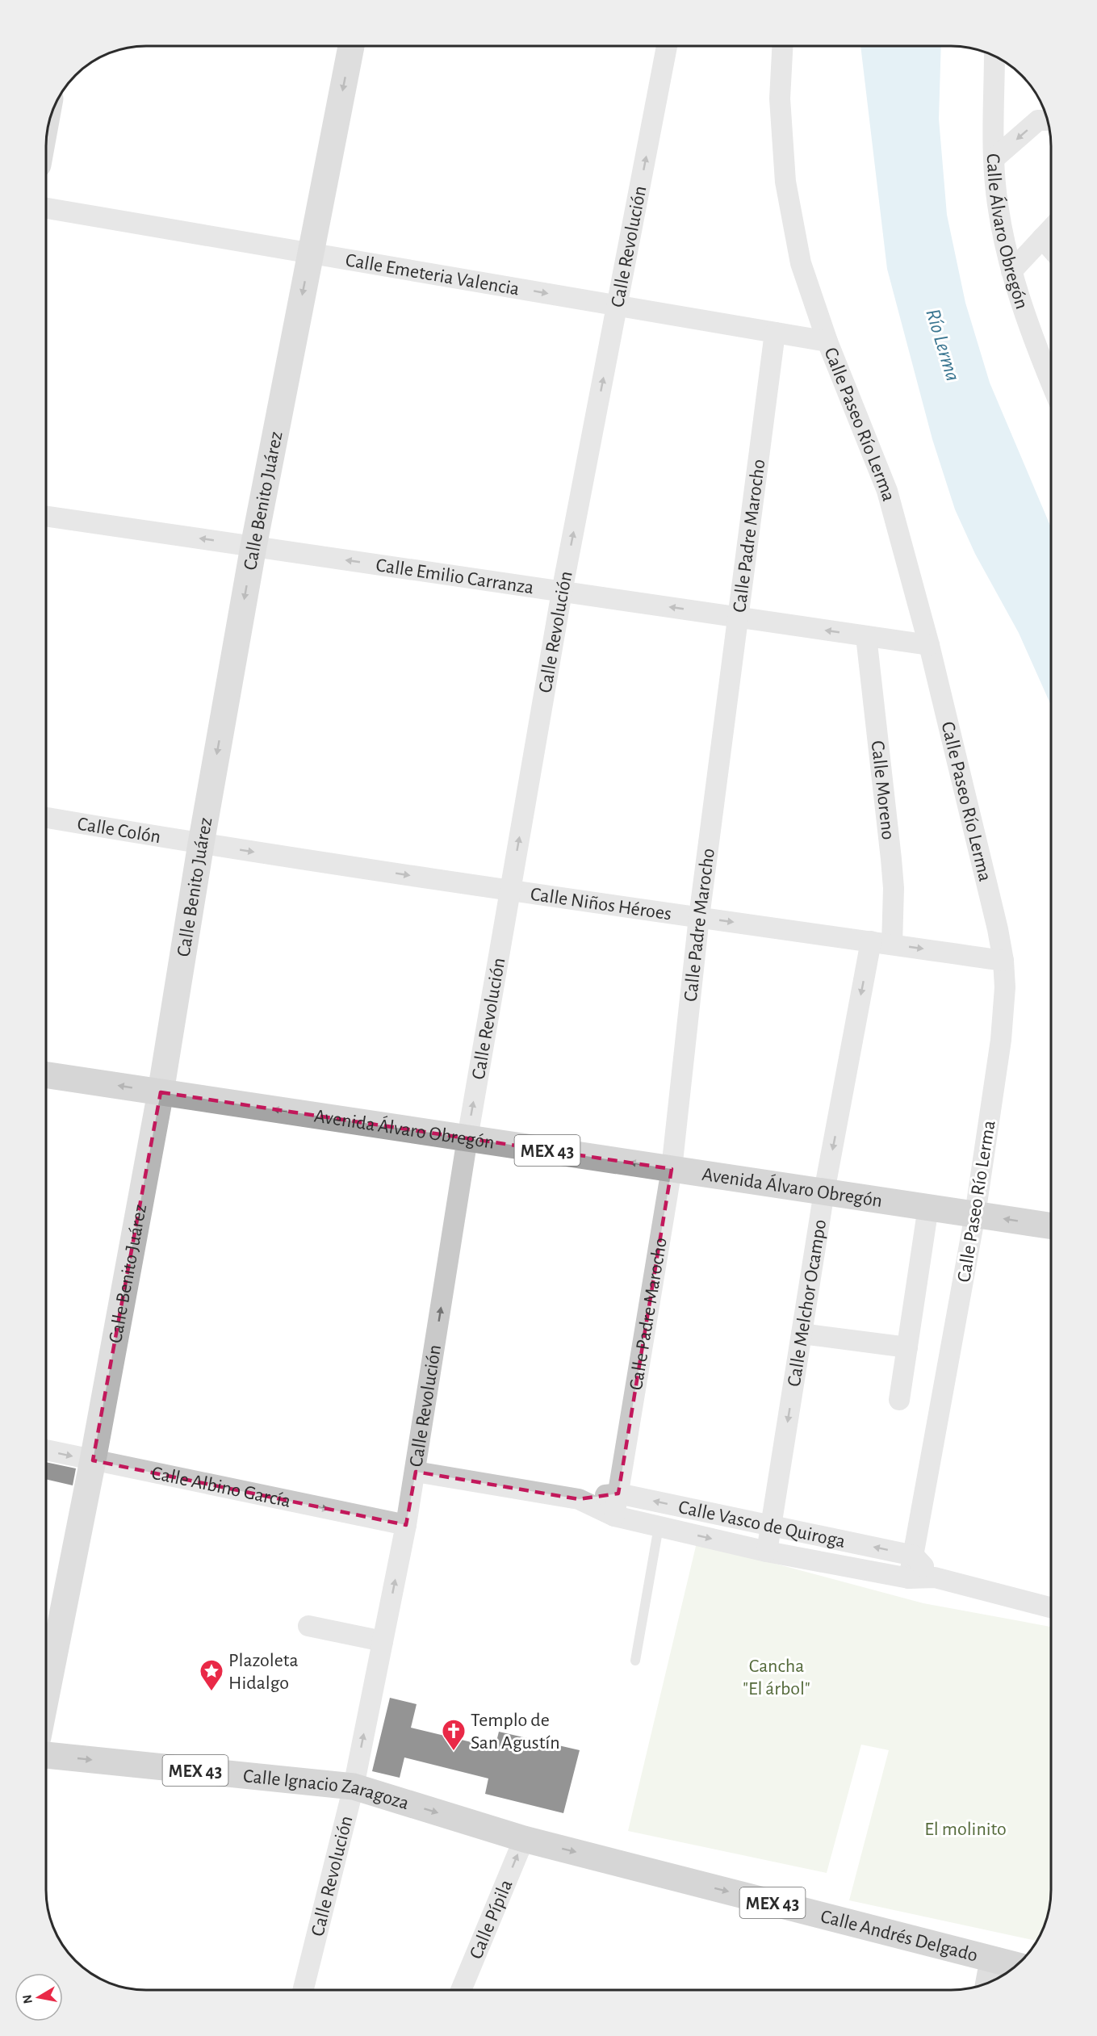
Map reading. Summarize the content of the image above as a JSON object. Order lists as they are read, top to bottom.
{
  "streets": {
    "main road": [
      "Avenida Álvaro Obregón",
      "MEX 43",
      "Calle Ignacio Zaragoza",
      "Calle Andrés Delgado"
    ],
    "street": [
      "Calle Álvaro Obregón",
      "Calle Revolución",
      "Calle Emeteria Valencia",
      "Calle Paseo Río Lerma",
      "Calle Benito Juárez",
      "Calle Padre Marocho",
      "Calle Emilio Carranza",
      "Calle Moreno",
      "Calle Colón",
      "Calle Niños Héroes",
      "Calle Melchor Ocampo",
      "Calle Albino García",
      "Calle Vasco de Quiroga",
      "Calle Pípila"
    ]
  },
  "crossings": [
    ["Calle Revolución", "Calle Emeteria Valencia"],
    ["Calle Revolución", "Calle Emilio Carranza"],
    ["Calle Revolución", "Calle Niños Héroes"],
    ["Calle Revolución", "Avenida Álvaro Obregón"],
    ["Calle Revolución", "Calle Albino García"],
    ["Calle Revolución", "Calle Vasco de Quiroga"],
    ["Calle Revolución", "Calle Ignacio Zaragoza"],
    ["Calle Emeteria Valencia", "Calle Paseo Río Lerma"],
    ["Calle Emeteria Valencia", "Calle Benito Juárez"],
    ["Calle Emeteria Valencia", "Calle Padre Marocho"],
    ["Calle Paseo Río Lerma", "Calle Emilio Carranza"],
    ["Calle Paseo Río Lerma", "Calle Niños Héroes"],
    ["Calle Paseo Río Lerma", "Avenida Álvaro Obregón"],
    ["Calle Paseo Río Lerma", "Calle Vasco de Quiroga"],
    ["Calle Benito Juárez", "Calle Emilio Carranza"],
    ["Calle Benito Juárez", "Calle Colón"],
    ["Calle Benito Juárez", "Calle Niños Héroes"],
    ["Calle Benito Juárez", "Avenida Álvaro Obregón"],
    ["Calle Benito Juárez", "Calle Albino García"],
    ["Calle Padre Marocho", "Calle Emilio Carranza"],
    ["Calle Padre Marocho", "Calle Niños Héroes"],
    ["Calle Padre Marocho", "Avenida Álvaro Obregón"],
    ["Calle Padre Marocho", "Calle Vasco de Quiroga"],
    ["Calle Emilio Carranza", "Calle Moreno"],
    ["Calle Moreno", "Calle Niños Héroes"],
    ["Calle Colón", "Calle Niños Héroes"],
    ["Calle Niños Héroes", "Calle Melchor Ocampo"],
    ["Avenida Álvaro Obregón", "Calle Melchor Ocampo"],
    ["Calle Melchor Ocampo", "Calle Vasco de Quiroga"],
    ["Calle Ignacio Zaragoza", "Calle Pípila"],
    ["Calle Ignacio Zaragoza", "Calle Andrés Delgado"],
    ["Calle Pípila", "Calle Andrés Delgado"]
  ],
  "one_way": [
    "Calle Revolución",
    "Calle Emeteria Valencia",
    "Calle Benito Juárez",
    "Calle Emilio Carranza",
    "Calle Niños Héroes",
    "Avenida Álvaro Obregón",
    "Calle Melchor Ocampo",
    "Calle Albino García",
    "Calle Ignacio Zaragoza",
    "Calle Pípila",
    "Calle Andrés Delgado"
  ],
  "water": ["Río Lerma"],
  "parks": ["Cancha \"El árbol\"", "El molinito"],
  "places": {
    "place": ["Plazoleta Hidalgo"],
    "church": ["Templo de San Agustín"]
  },
  "north": "left"
}
